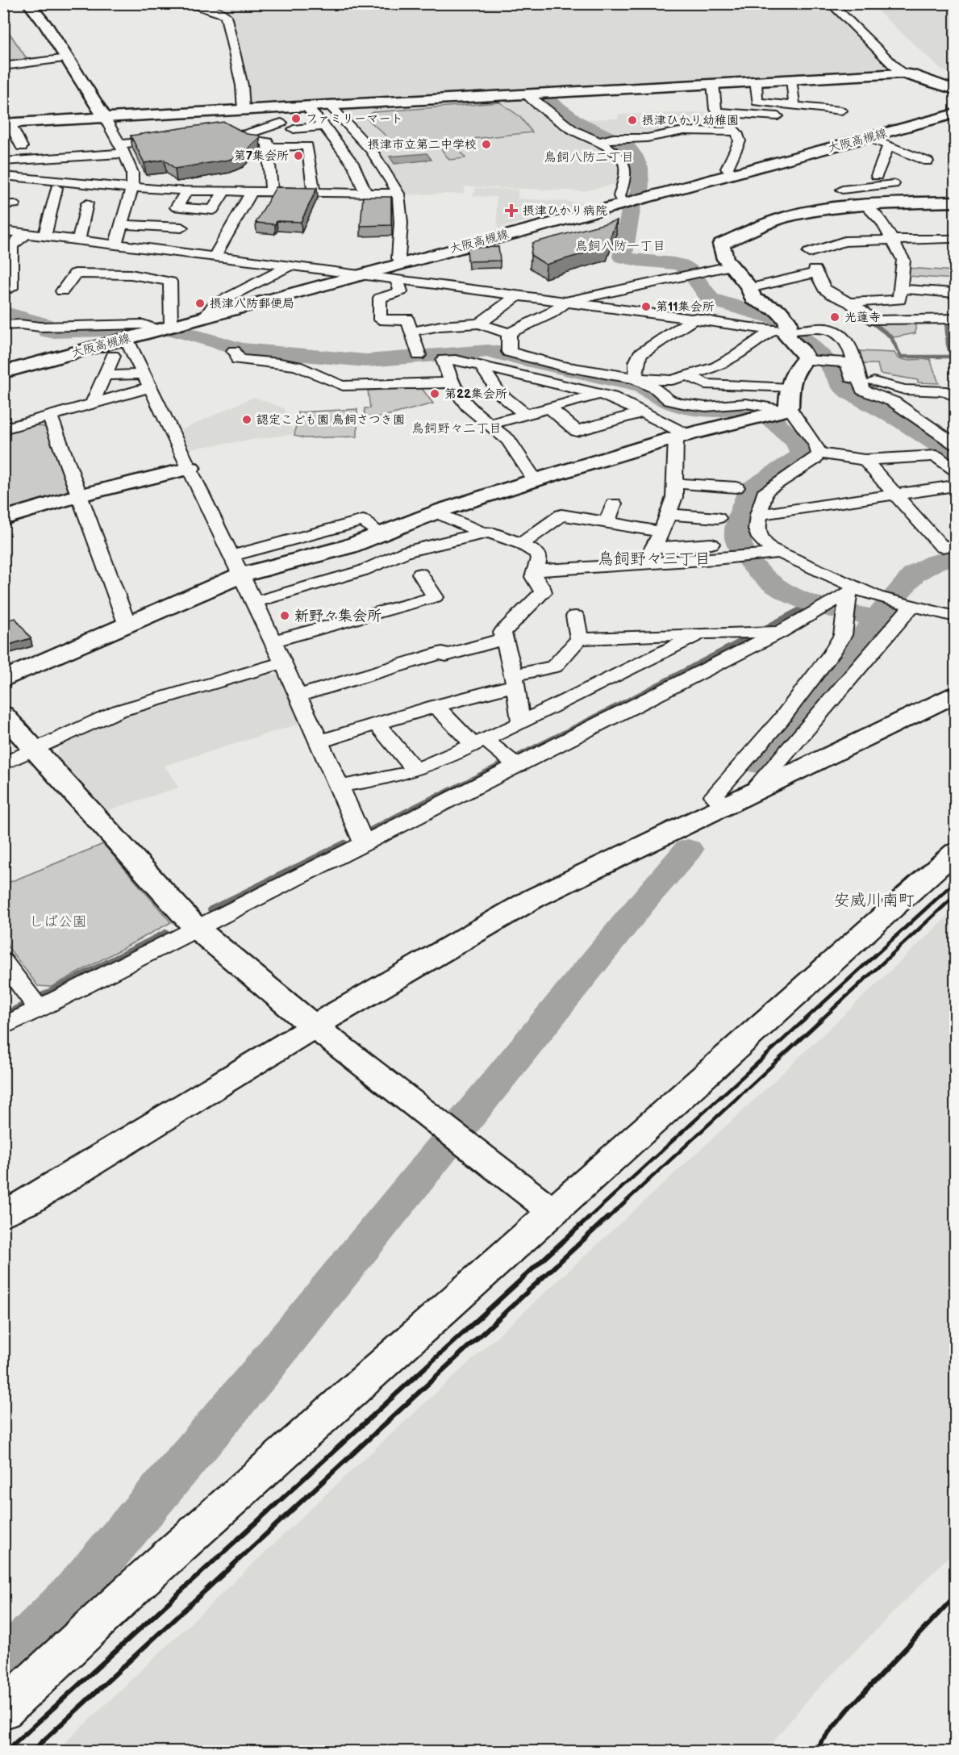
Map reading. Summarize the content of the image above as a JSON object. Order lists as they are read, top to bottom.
{
  "streets": {
    "street": ["大阪高槻線"]
  },
  "districts": [
    "鳥飼八防二丁目",
    "鳥飼八防一丁目",
    "鳥飼野々二丁目",
    "鳥飼野々三丁目",
    "安威川南町"
  ],
  "parks": ["しば公園"],
  "places": {
    "other": [
      "ファミリーマート",
      "摂津ひかり幼稚園",
      "摂津市立第二中学校",
      "第7集会所",
      "摂津八防郵便局",
      "第11集会所",
      "光蓮寺",
      "第22集会所",
      "認定こども園 鳥飼さつき園",
      "新野々集会所"
    ],
    "health": ["摂津ひかり病院"]
  }
}
